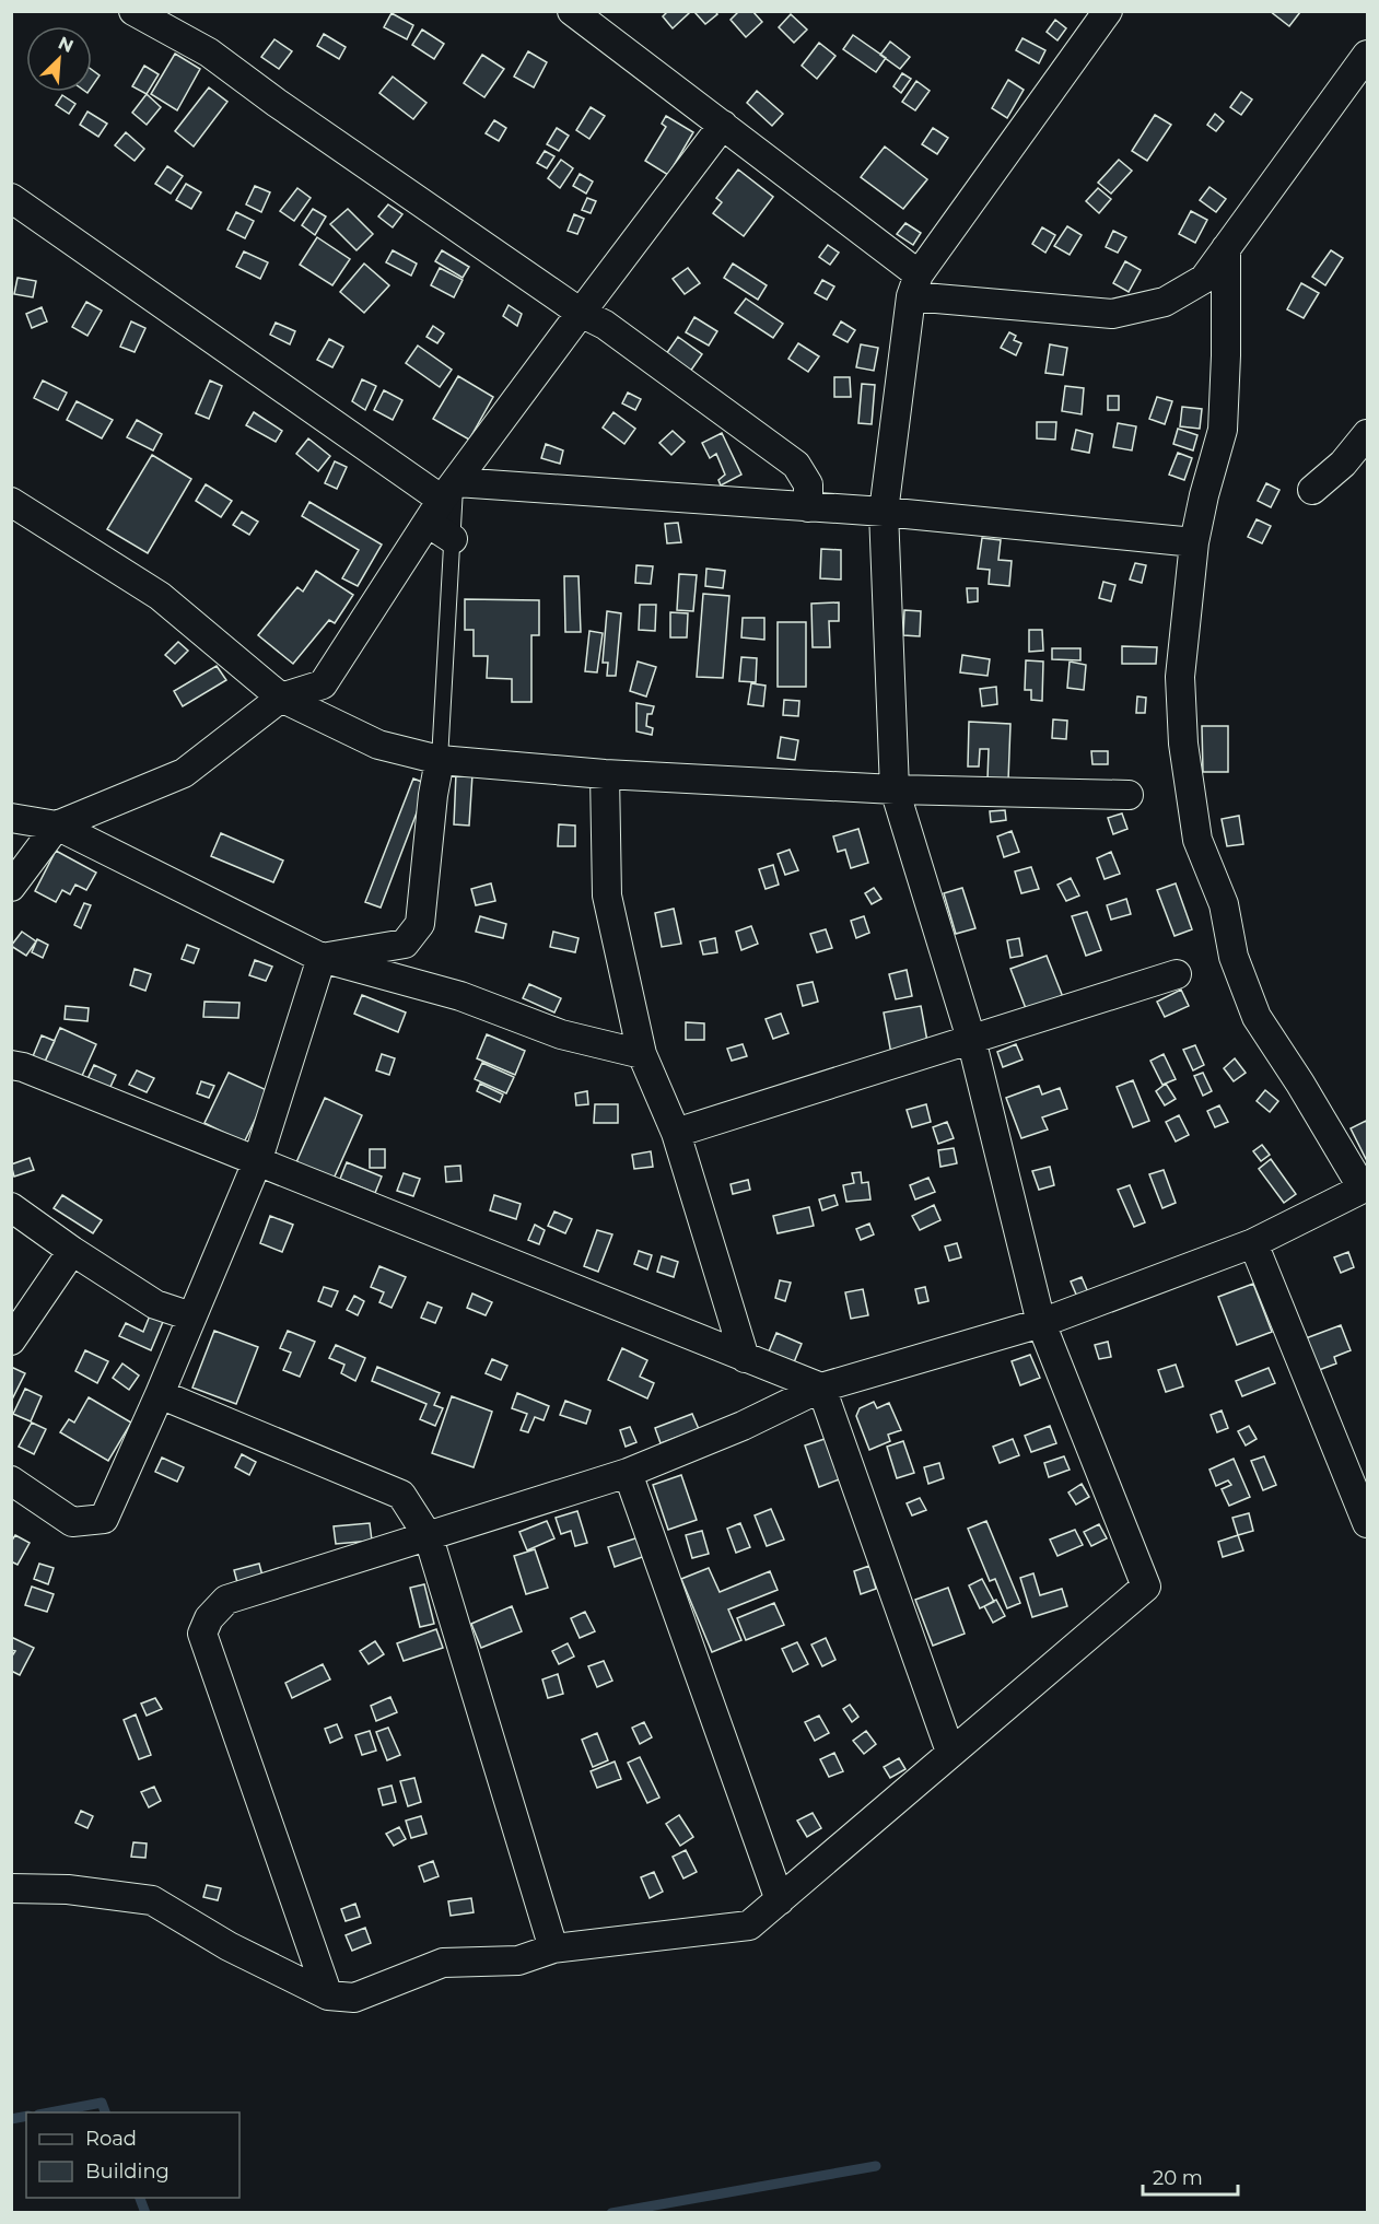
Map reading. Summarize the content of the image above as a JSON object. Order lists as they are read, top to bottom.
{
  "legend": ["Road", "Building"],
  "scale_bar": "20 m",
  "north": "top right"
}
